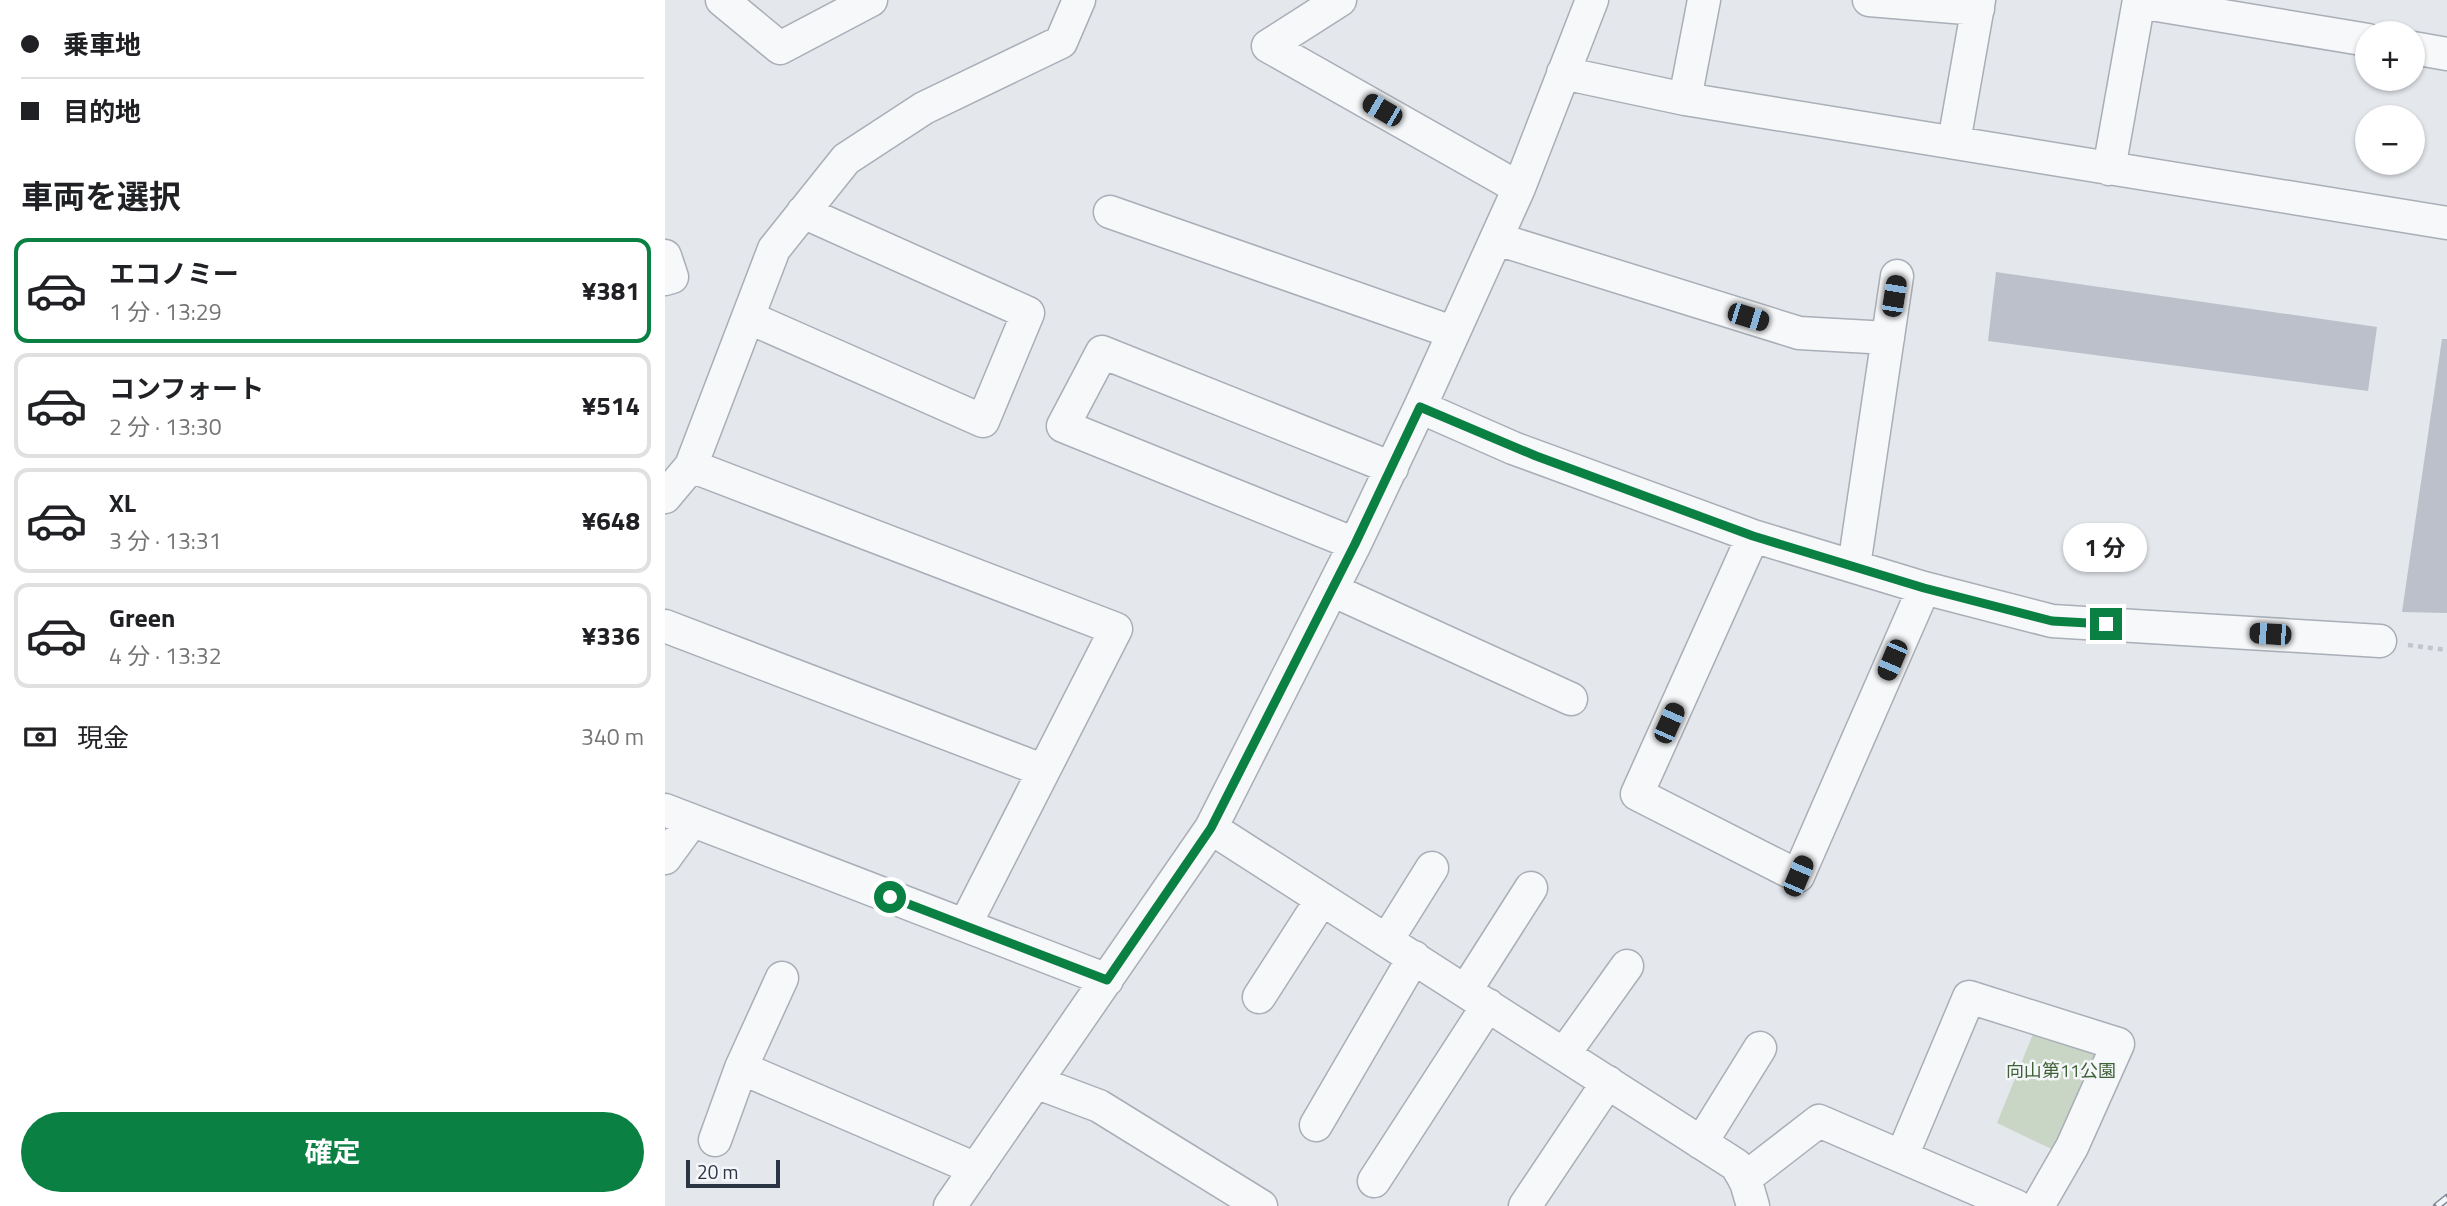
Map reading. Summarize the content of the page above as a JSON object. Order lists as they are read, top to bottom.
{
  "parks": ["向山第11公園"],
  "scale_bar": "20 m",
  "page": {
    "banner": ["乗車地", "目的地"],
    "map_buttons": ["+", "−"],
    "heading": "車両を選択",
    "list": [
      {
        "name": "エコノミー",
        "note": "1 分 · 13:29",
        "value": "¥381"
      },
      {
        "name": "コンフォート",
        "note": "2 分 · 13:30",
        "value": "¥514"
      },
      {
        "name": "XL",
        "note": "3 分 · 13:31",
        "value": "¥648"
      },
      {
        "name": "Green",
        "note": "4 分 · 13:32",
        "value": "¥336"
      }
    ],
    "bubble": "1 分",
    "pay": ["現金", "340 m"],
    "buttons": "確定",
    "scale": "20 m"
  }
}
